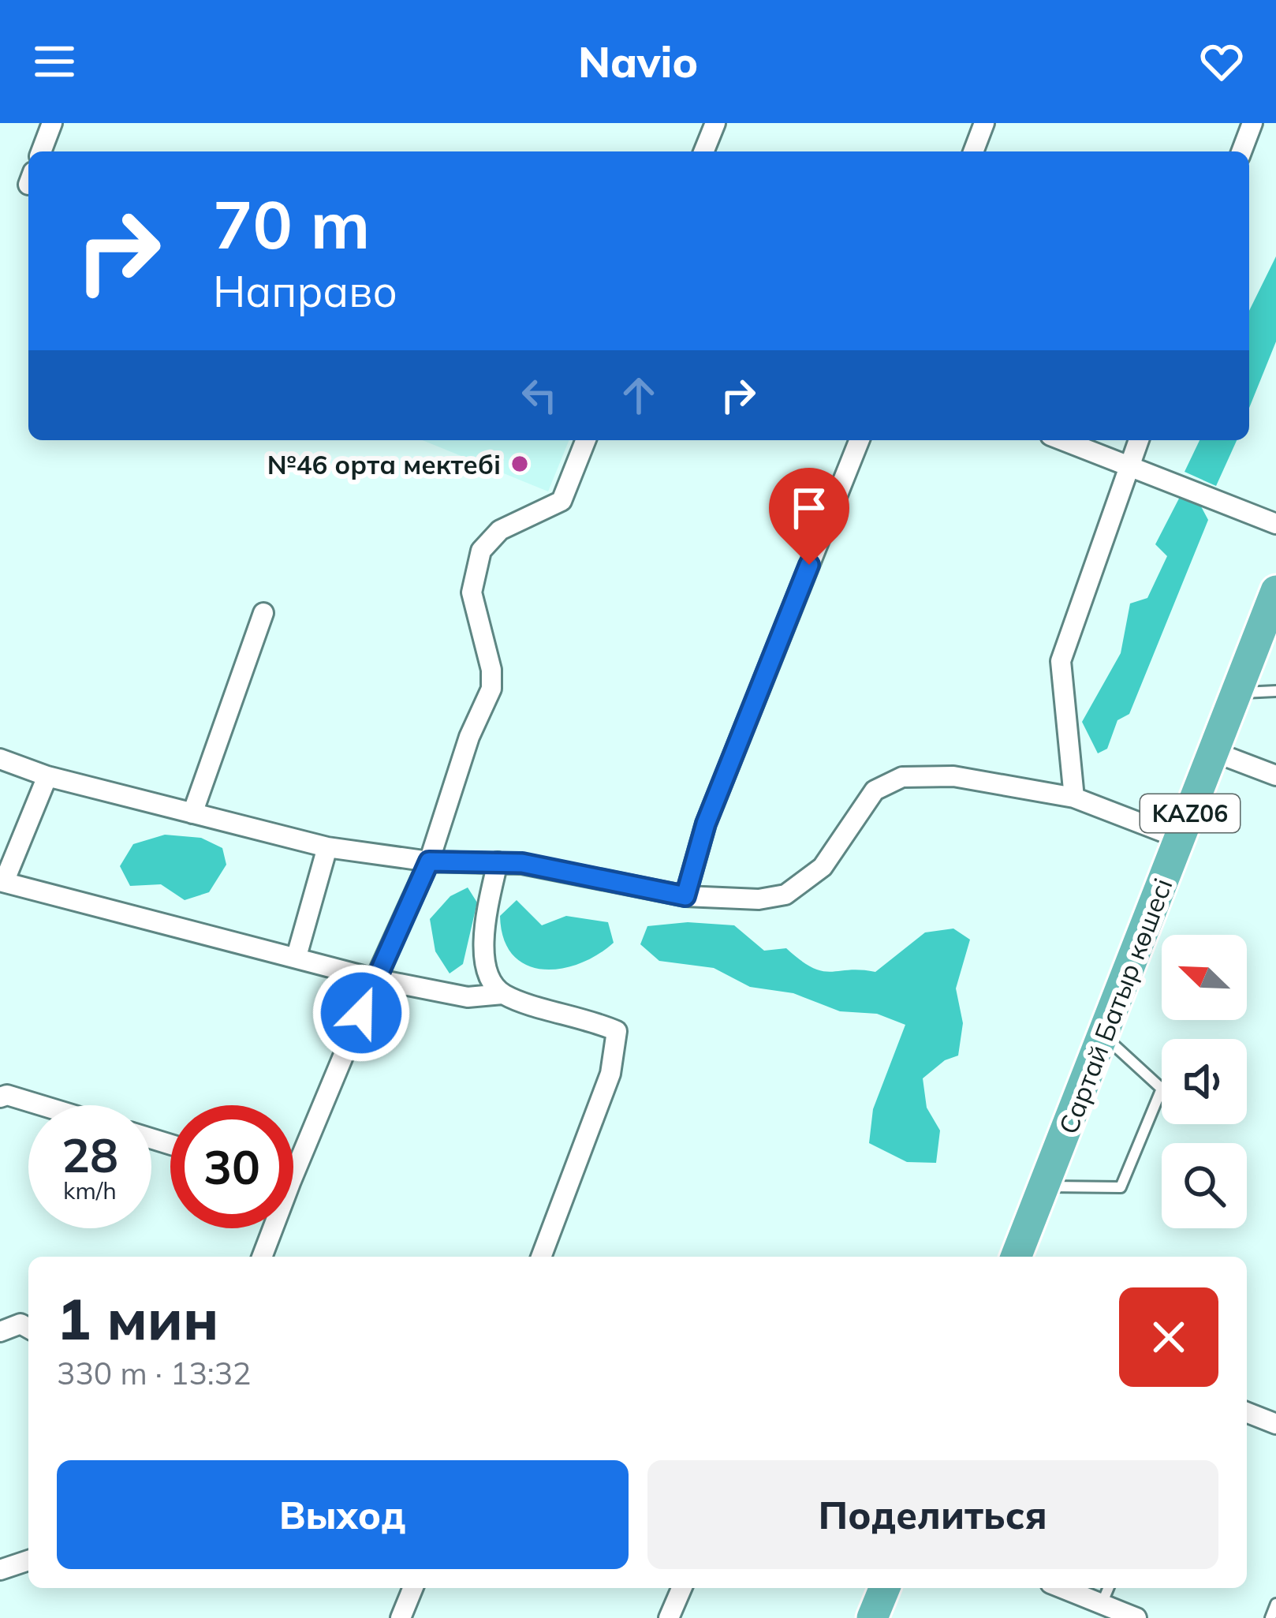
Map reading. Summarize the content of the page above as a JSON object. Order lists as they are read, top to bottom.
{
  "streets": {
    "highway": ["KАZ06", "Сартай Батыр көшесі"]
  },
  "places": ["№46 орта мектебі"],
  "north": "top left",
  "page": {
    "header": "Navio",
    "turn": ["70 m", "Направо"],
    "speed": "28 km/h",
    "limit": "30",
    "heading": ["1 мин", "330 m · 13:32"],
    "buttons": ["Выход", "Поделиться"]
  }
}
